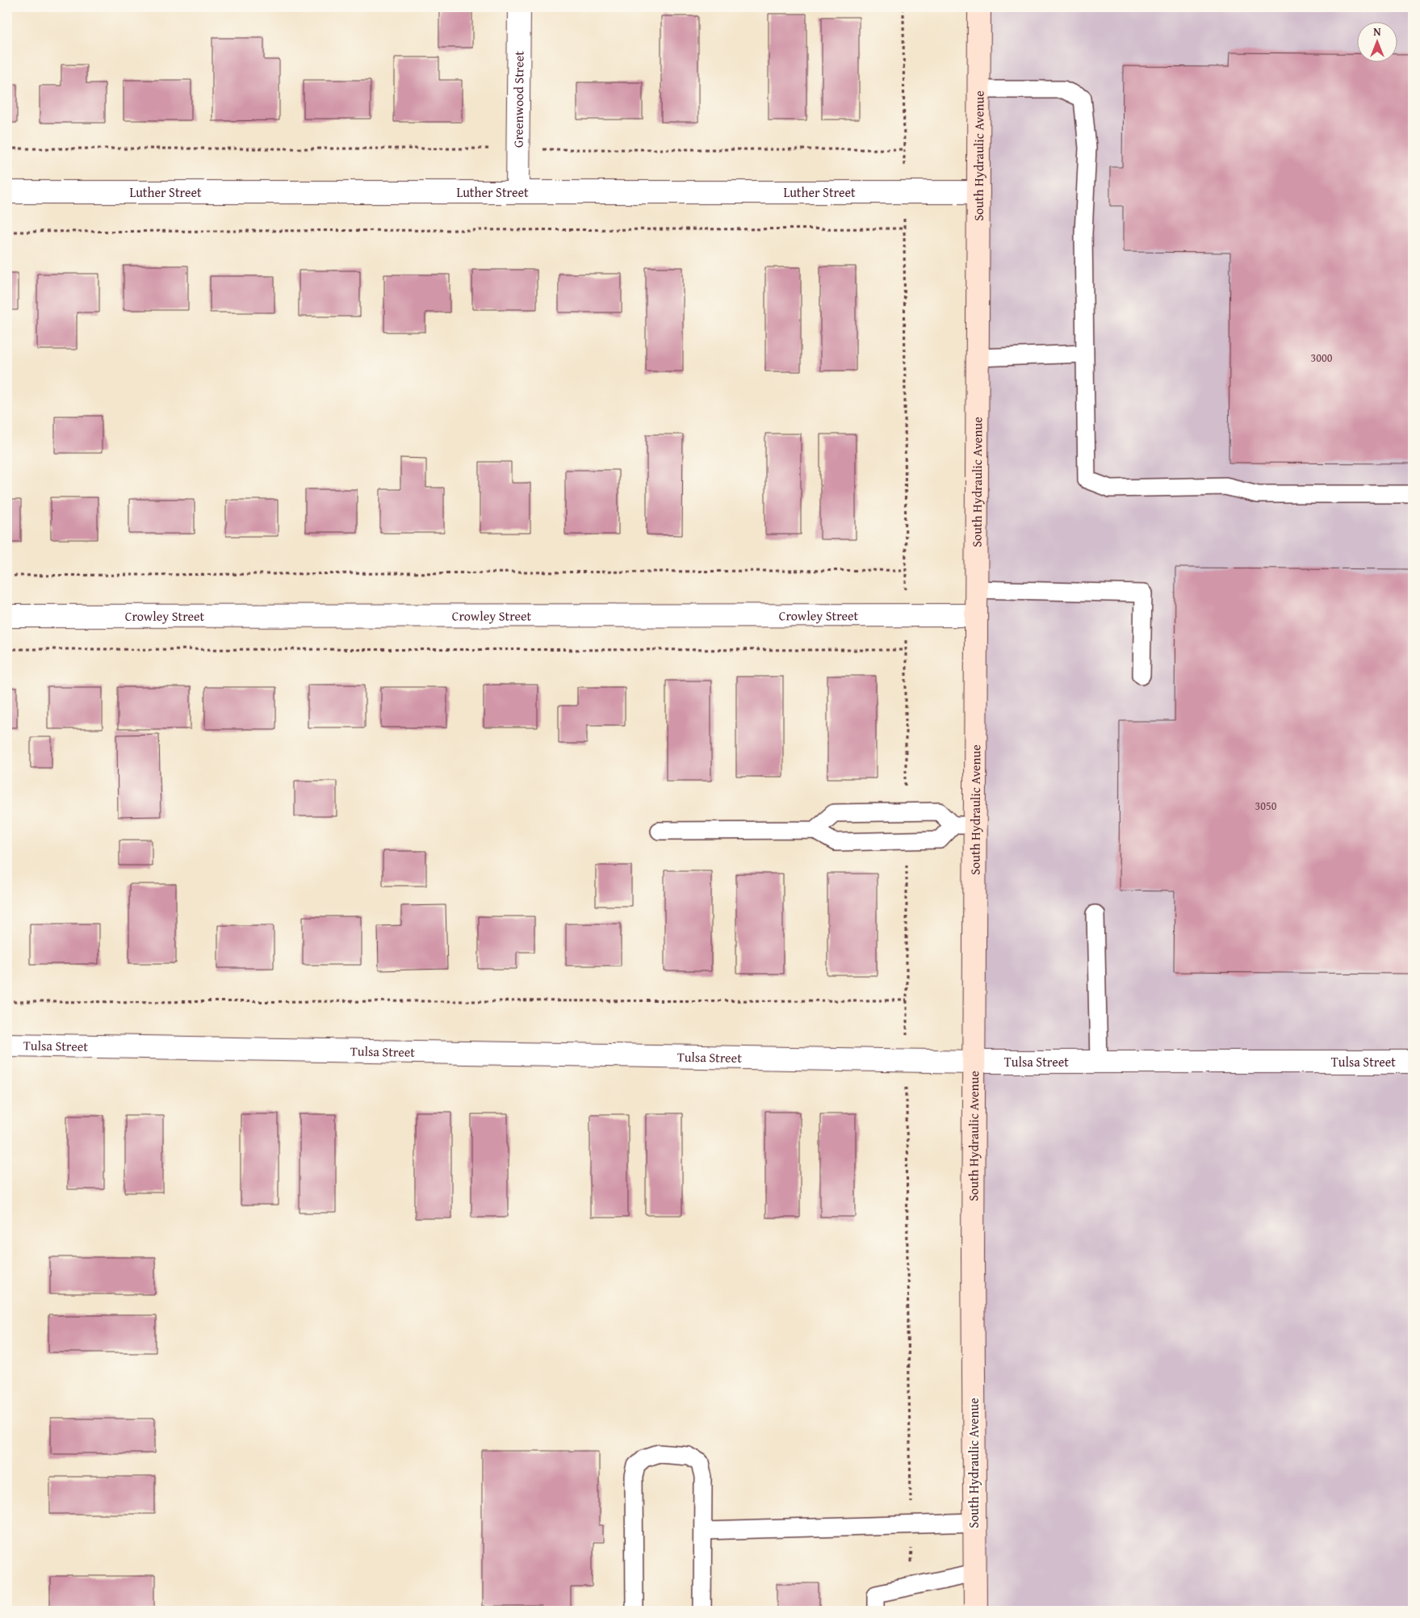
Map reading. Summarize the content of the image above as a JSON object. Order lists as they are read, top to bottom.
{
  "streets": {
    "street": [
      "Greenwood Street",
      "South Hydraulic Avenue",
      "Luther Street",
      "Crowley Street",
      "Tulsa Street"
    ]
  },
  "crossings": [
    ["Greenwood Street", "Luther Street"],
    ["South Hydraulic Avenue", "Luther Street"],
    ["South Hydraulic Avenue", "Crowley Street"],
    ["South Hydraulic Avenue", "Tulsa Street"]
  ],
  "house_numbers": ["3000", "3050"],
  "north": "top"
}
